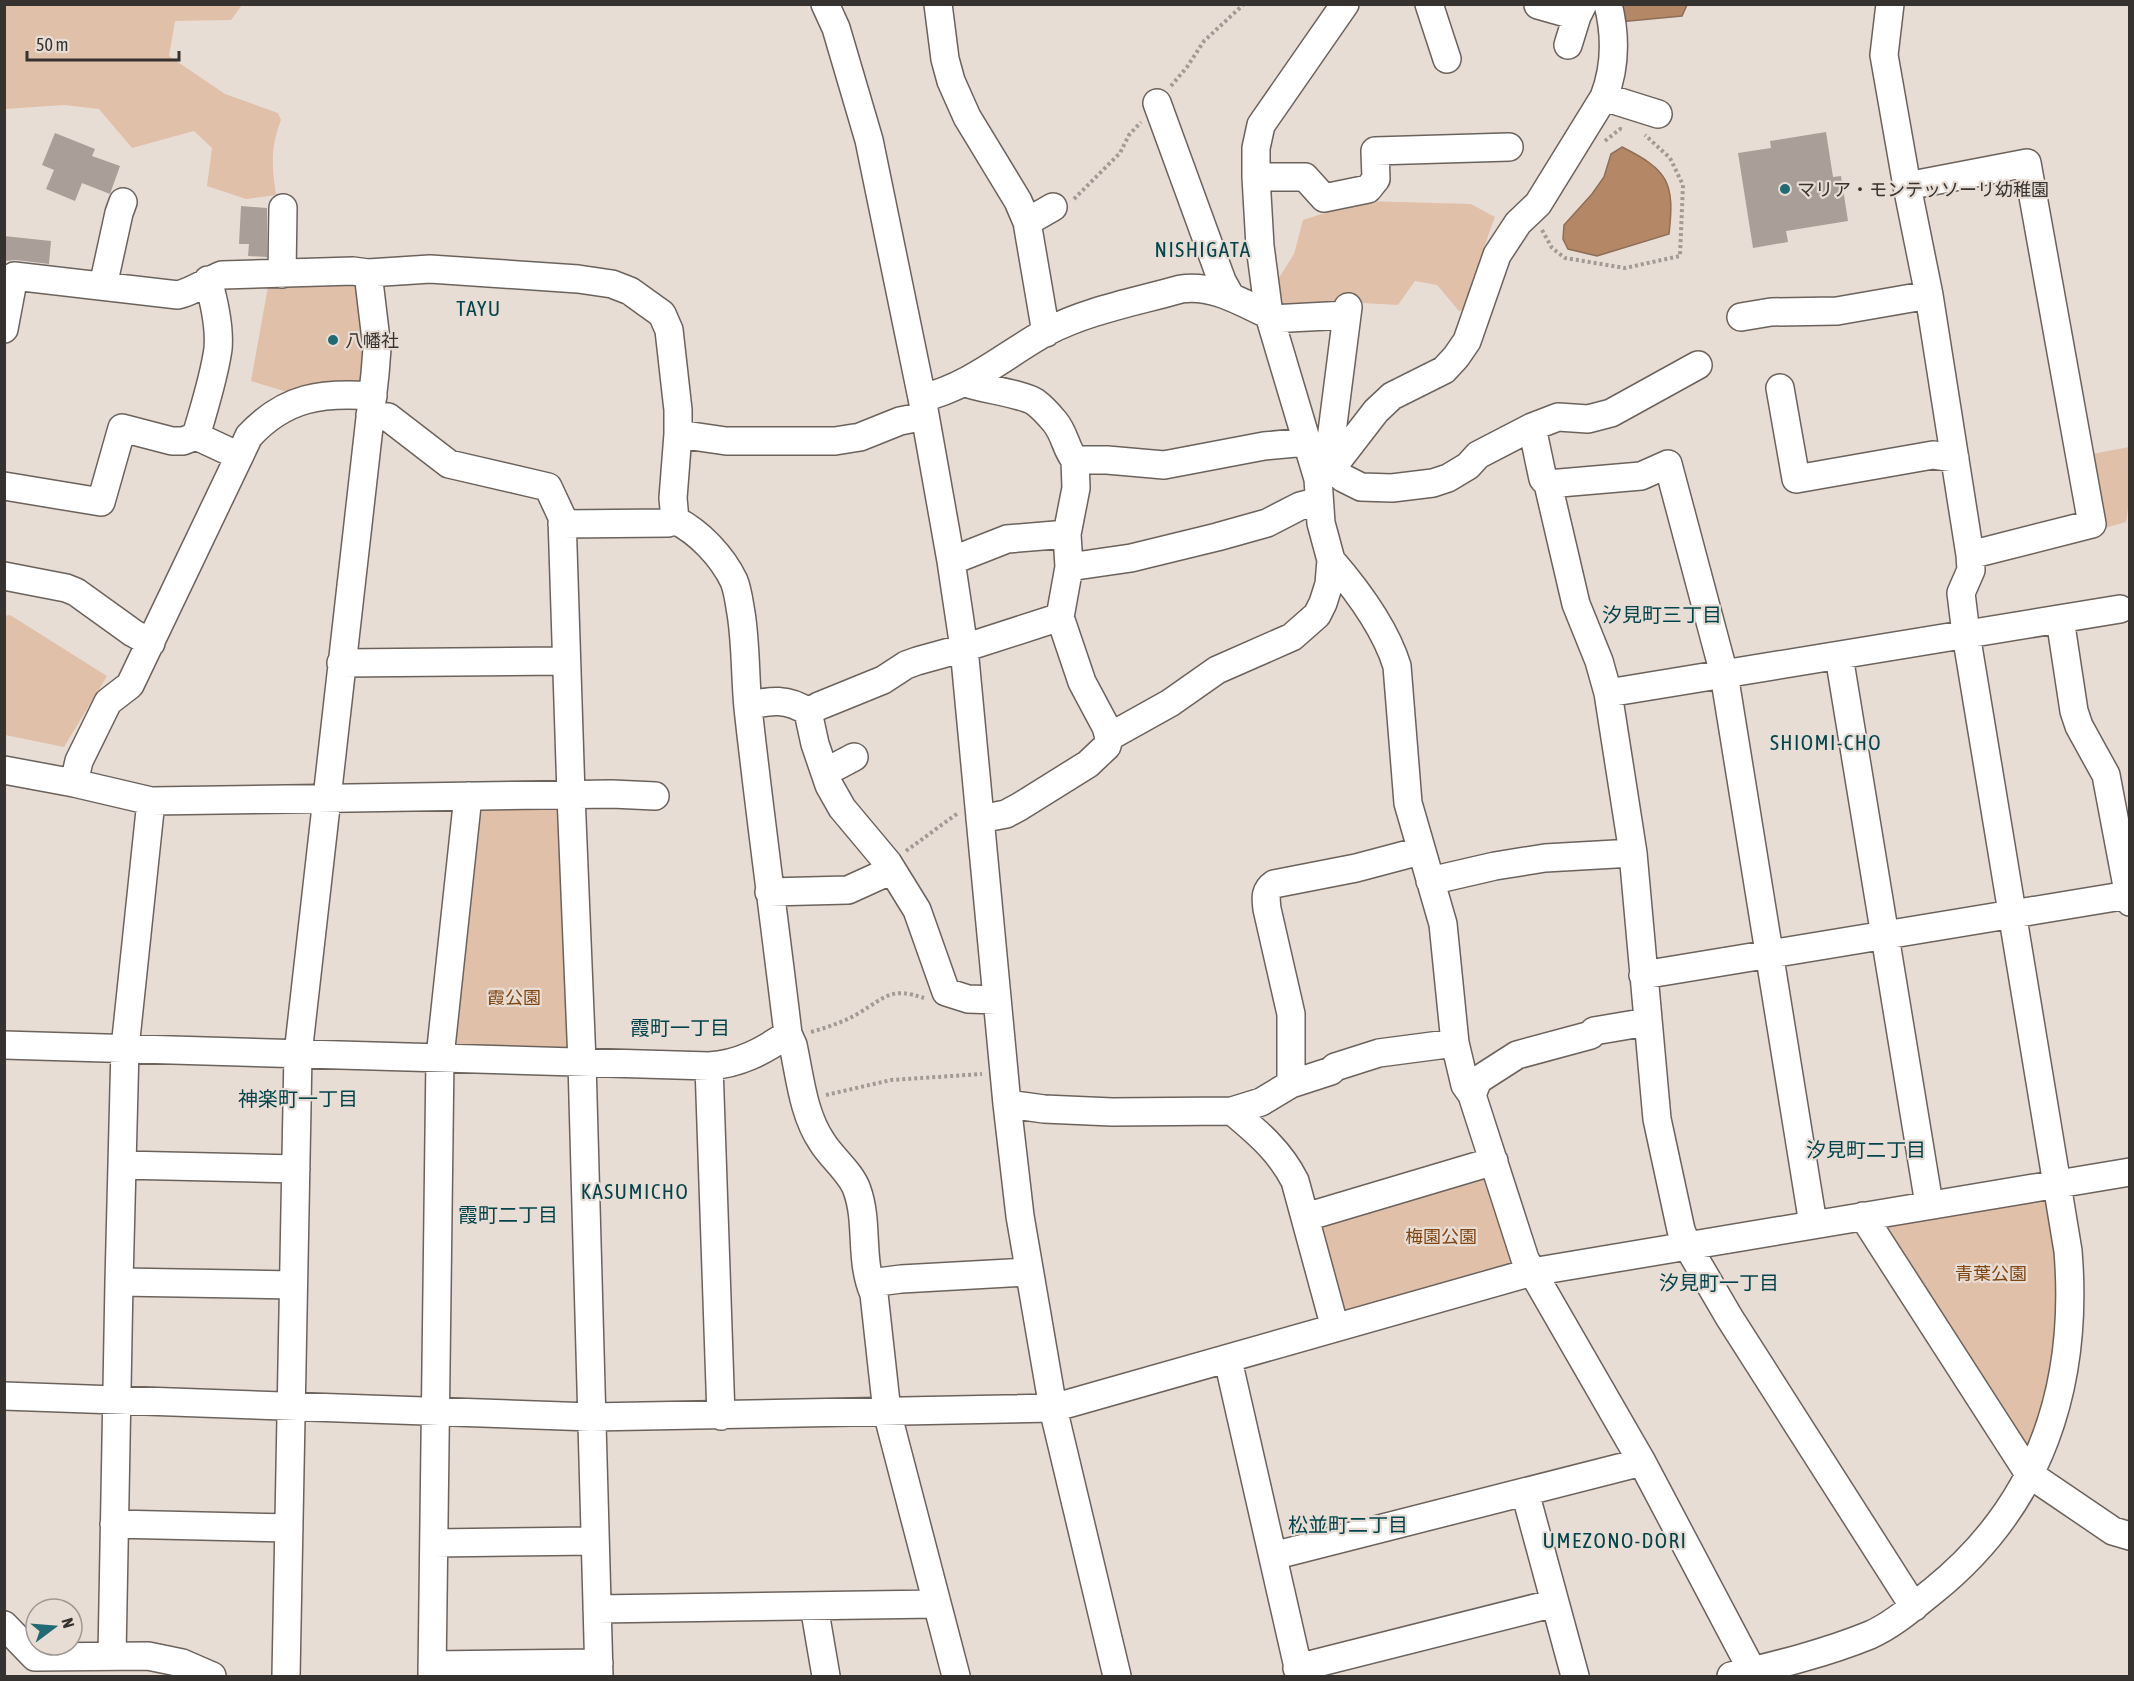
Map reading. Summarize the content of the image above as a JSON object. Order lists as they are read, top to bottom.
{
  "districts": [
    "NISHIGATA",
    "TAYU",
    "汐見町三丁目",
    "SHIOMI-CHO",
    "霞町一丁目",
    "神楽町一丁目",
    "汐見町二丁目",
    "KASUMICHO",
    "霞町二丁目",
    "汐見町一丁目",
    "松並町二丁目",
    "UMEZONO-DORI"
  ],
  "parks": ["霞公園", "梅園公園", "青葉公園"],
  "places": ["マリア・モンテッソーリ幼稚園", "八幡社"],
  "scale_bar": "50 m",
  "north": "right"
}
